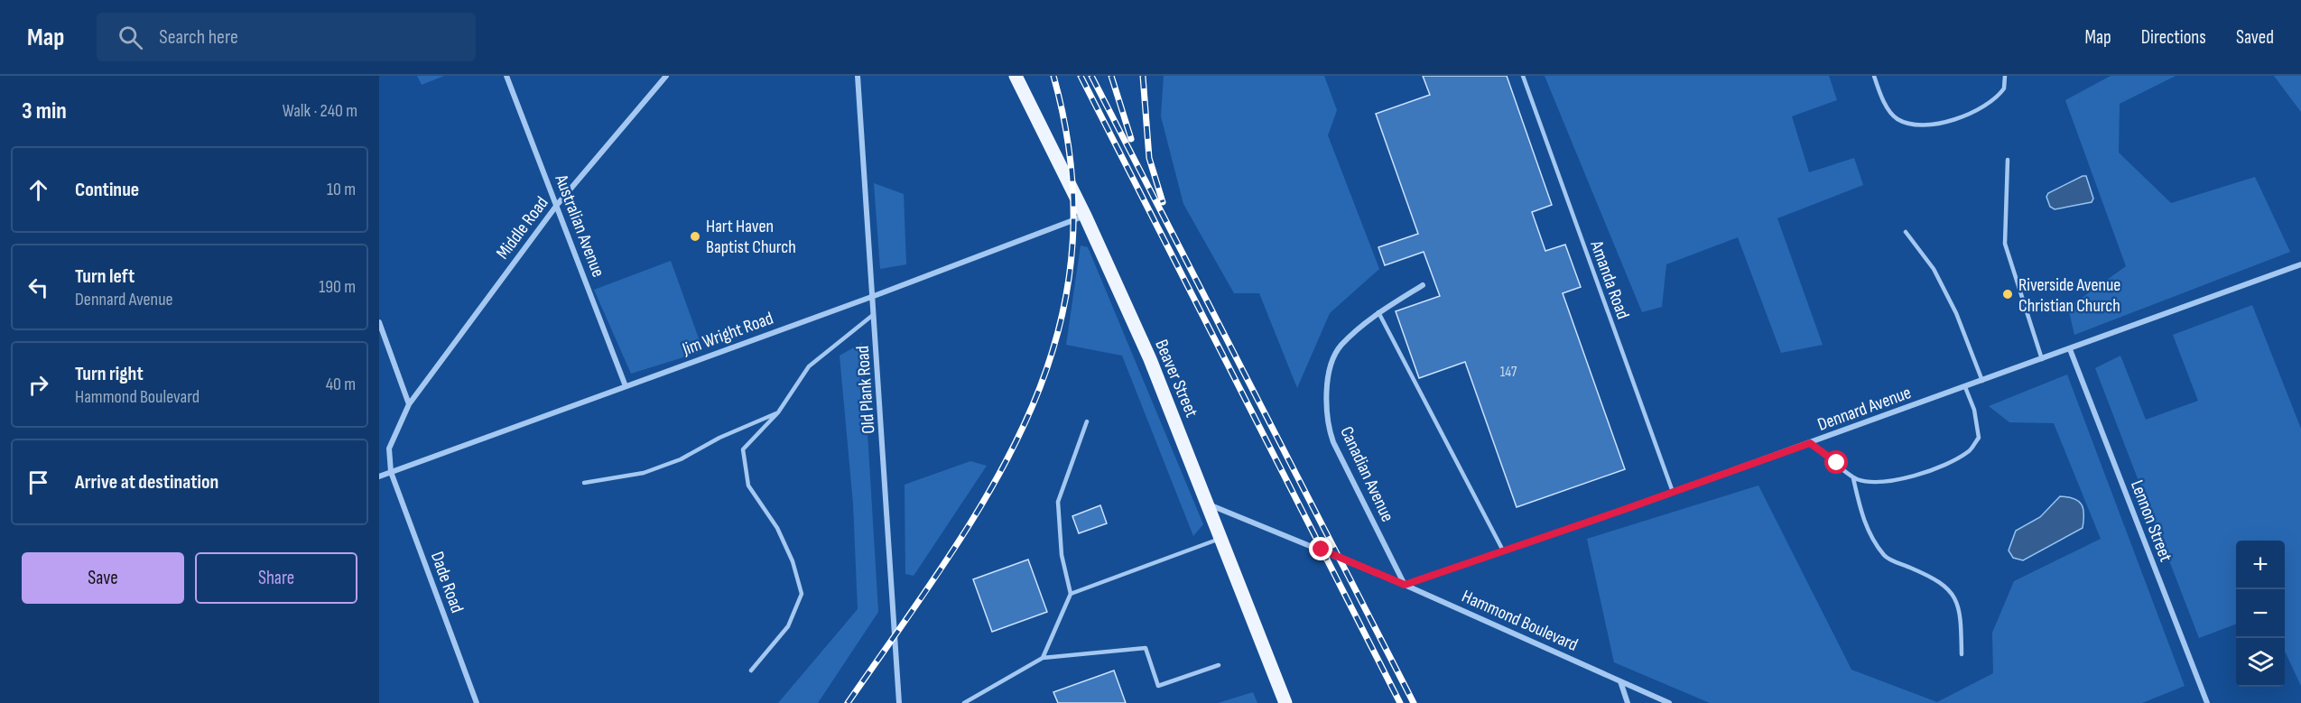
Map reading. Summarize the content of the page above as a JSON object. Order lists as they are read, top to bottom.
{
  "streets": {
    "main road": ["Beaver Street"],
    "street": [
      "Australian Avenue",
      "Middle Road",
      "Jim Wright Road",
      "Old Plank Road",
      "Dennard Avenue",
      "Canadian Avenue",
      "Lennon Street",
      "Dade Road",
      "Hammond Boulevard"
    ],
    "lane": ["Amanda Road"]
  },
  "crossings": [
    ["Australian Avenue", "Middle Road"],
    ["Australian Avenue", "Jim Wright Road"],
    ["Middle Road", "Jim Wright Road"],
    ["Middle Road", "Dade Road"],
    ["Amanda Road", "Dennard Avenue"],
    ["Jim Wright Road", "Beaver Street"],
    ["Jim Wright Road", "Old Plank Road"],
    ["Jim Wright Road", "Dade Road"],
    ["Beaver Street", "Hammond Boulevard"],
    ["Dennard Avenue", "Canadian Avenue"],
    ["Dennard Avenue", "Lennon Street"],
    ["Dennard Avenue", "Hammond Boulevard"],
    ["Canadian Avenue", "Hammond Boulevard"]
  ],
  "places": ["Hart Haven Baptist Church", "Riverside Avenue Christian Church"],
  "house_numbers": ["147"],
  "page": {
    "header": "Map",
    "search": "Search here",
    "nav": ["Map", "Directions", "Saved"],
    "heading": ["3 min", "Walk · 240 m"],
    "list": [
      ["Continue", "10 m"],
      ["Turn left", "Dennard Avenue", "190 m"],
      ["Turn right", "Hammond Boulevard", "40 m"],
      "Arrive at destination"
    ],
    "buttons": ["Save", "Share"],
    "map_buttons": ["+", "−"]
  }
}
